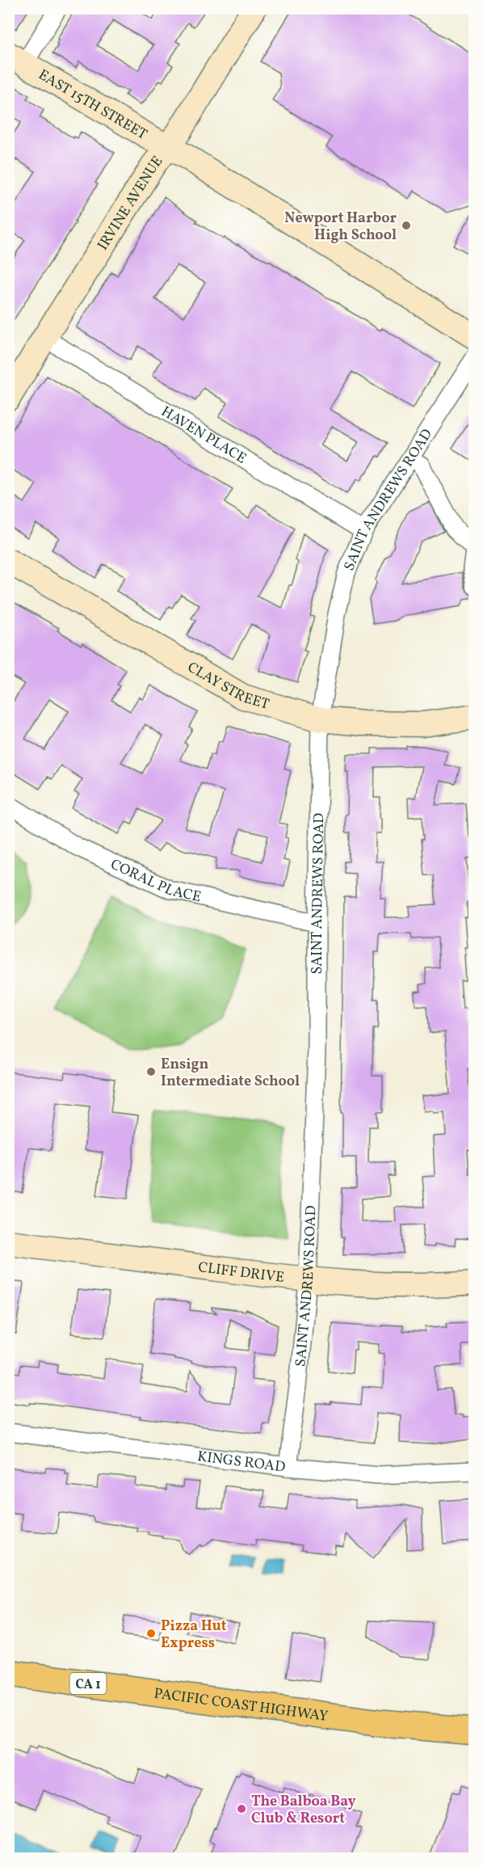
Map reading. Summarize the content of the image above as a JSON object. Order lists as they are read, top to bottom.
{
  "streets": {
    "highway": ["CA 1", "PACIFIC COAST HIGHWAY"],
    "street": [
      "EAST 15TH STREET",
      "IRVINE AVENUE",
      "HAVEN PLACE",
      "SAINT ANDREWS ROAD",
      "CLAY STREET",
      "CORAL PLACE",
      "CLIFF DRIVE",
      "KINGS ROAD"
    ]
  },
  "crossings": [
    ["EAST 15TH STREET", "IRVINE AVENUE"],
    ["IRVINE AVENUE", "HAVEN PLACE"],
    ["HAVEN PLACE", "SAINT ANDREWS ROAD"],
    ["SAINT ANDREWS ROAD", "CLAY STREET"],
    ["SAINT ANDREWS ROAD", "CORAL PLACE"],
    ["SAINT ANDREWS ROAD", "CLIFF DRIVE"],
    ["SAINT ANDREWS ROAD", "KINGS ROAD"]
  ],
  "places": [
    "Newport Harbor High School",
    "Ensign Intermediate School",
    "Pizza Hut Express",
    "The Balboa Bay Club & Resort"
  ]
}
